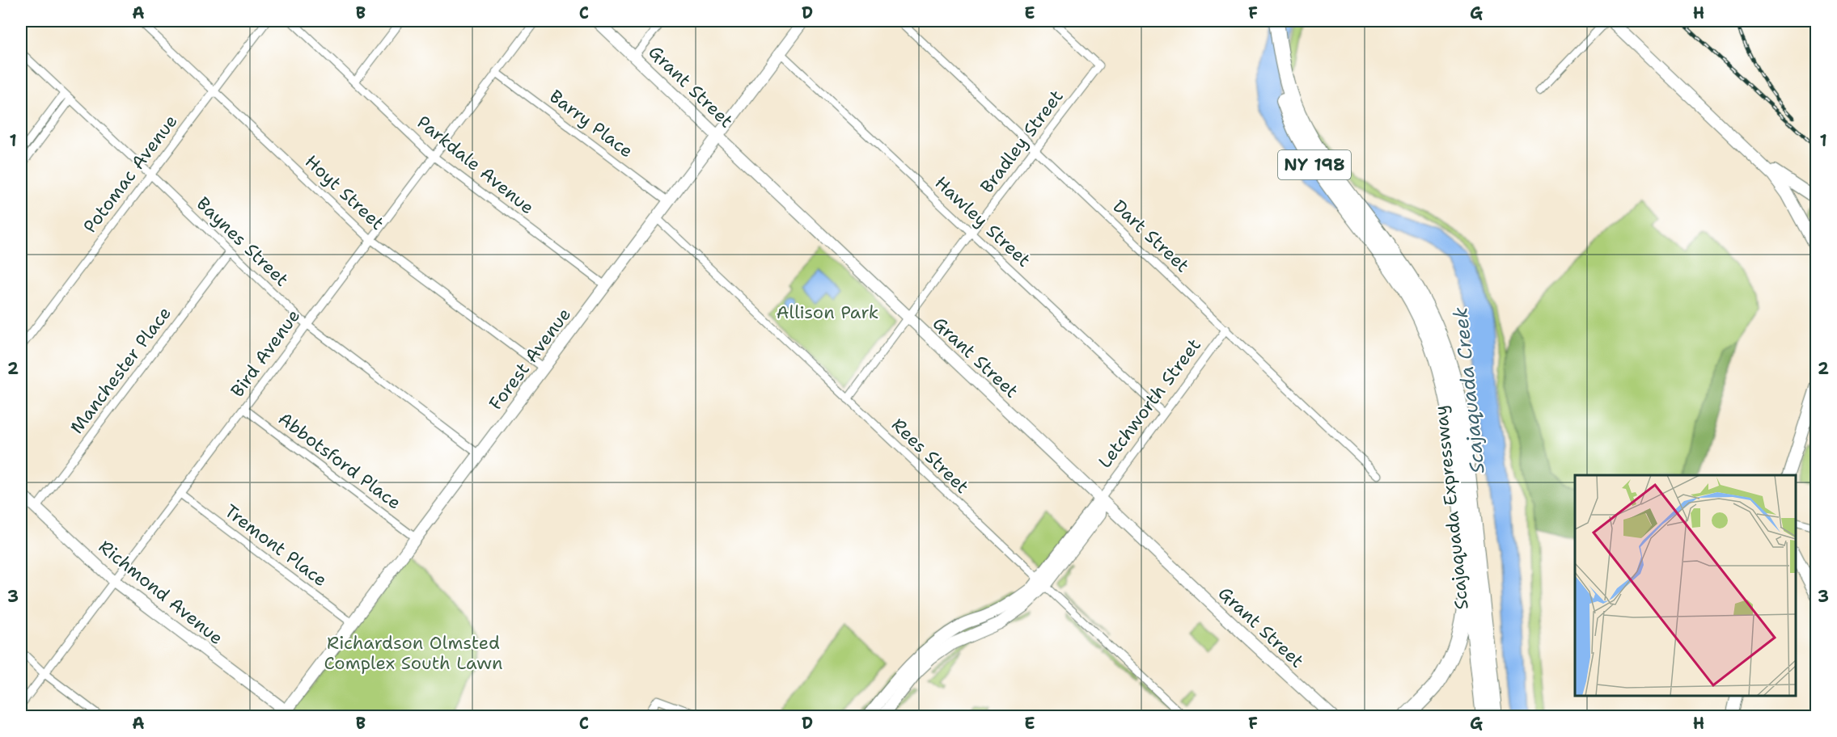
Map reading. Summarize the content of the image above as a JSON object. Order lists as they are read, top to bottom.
{
  "streets": {
    "highway": ["NY 198", "Scajaquada Expressway"],
    "street": [
      "Grant Street",
      "Barry Place",
      "Bradley Street",
      "Parkdale Avenue",
      "Potomac Avenue",
      "Hoyt Street",
      "Hawley Street",
      "Dart Street",
      "Baynes Street",
      "Bird Avenue",
      "Forest Avenue",
      "Manchester Place",
      "Letchworth Street",
      "Rees Street",
      "Abbotsford Place",
      "Tremont Place",
      "Richmond Avenue"
    ]
  },
  "crossings": [
    ["Grant Street", "Bradley Street"],
    ["Grant Street", "Forest Avenue"],
    ["Grant Street", "Letchworth Street"],
    ["Barry Place", "Bird Avenue"],
    ["Barry Place", "Forest Avenue"],
    ["Bradley Street", "Hawley Street"],
    ["Bradley Street", "Dart Street"],
    ["Bradley Street", "Rees Street"],
    ["Parkdale Avenue", "Bird Avenue"],
    ["Parkdale Avenue", "Forest Avenue"],
    ["Potomac Avenue", "Hoyt Street"],
    ["Potomac Avenue", "Baynes Street"],
    ["Hoyt Street", "Bird Avenue"],
    ["Hoyt Street", "Forest Avenue"],
    ["Hawley Street", "Forest Avenue"],
    ["Hawley Street", "Letchworth Street"],
    ["Dart Street", "Letchworth Street"],
    ["Baynes Street", "Bird Avenue"],
    ["Baynes Street", "Forest Avenue"],
    ["Baynes Street", "Manchester Place"],
    ["Bird Avenue", "Abbotsford Place"],
    ["Bird Avenue", "Tremont Place"],
    ["Bird Avenue", "Richmond Avenue"],
    ["Forest Avenue", "Rees Street"],
    ["Forest Avenue", "Abbotsford Place"],
    ["Forest Avenue", "Tremont Place"],
    ["Forest Avenue", "Richmond Avenue"],
    ["Manchester Place", "Richmond Avenue"],
    ["Letchworth Street", "Rees Street"]
  ],
  "water": ["Scajaquada Creek"],
  "parks": ["Allison Park", "Richardson Olmsted Complex South Lawn"],
  "grid": {
    "columns": [
      "A",
      "B",
      "C",
      "D",
      "E",
      "F",
      "G",
      "H"
    ],
    "rows": ["1", "2", "3"]
  }
}
